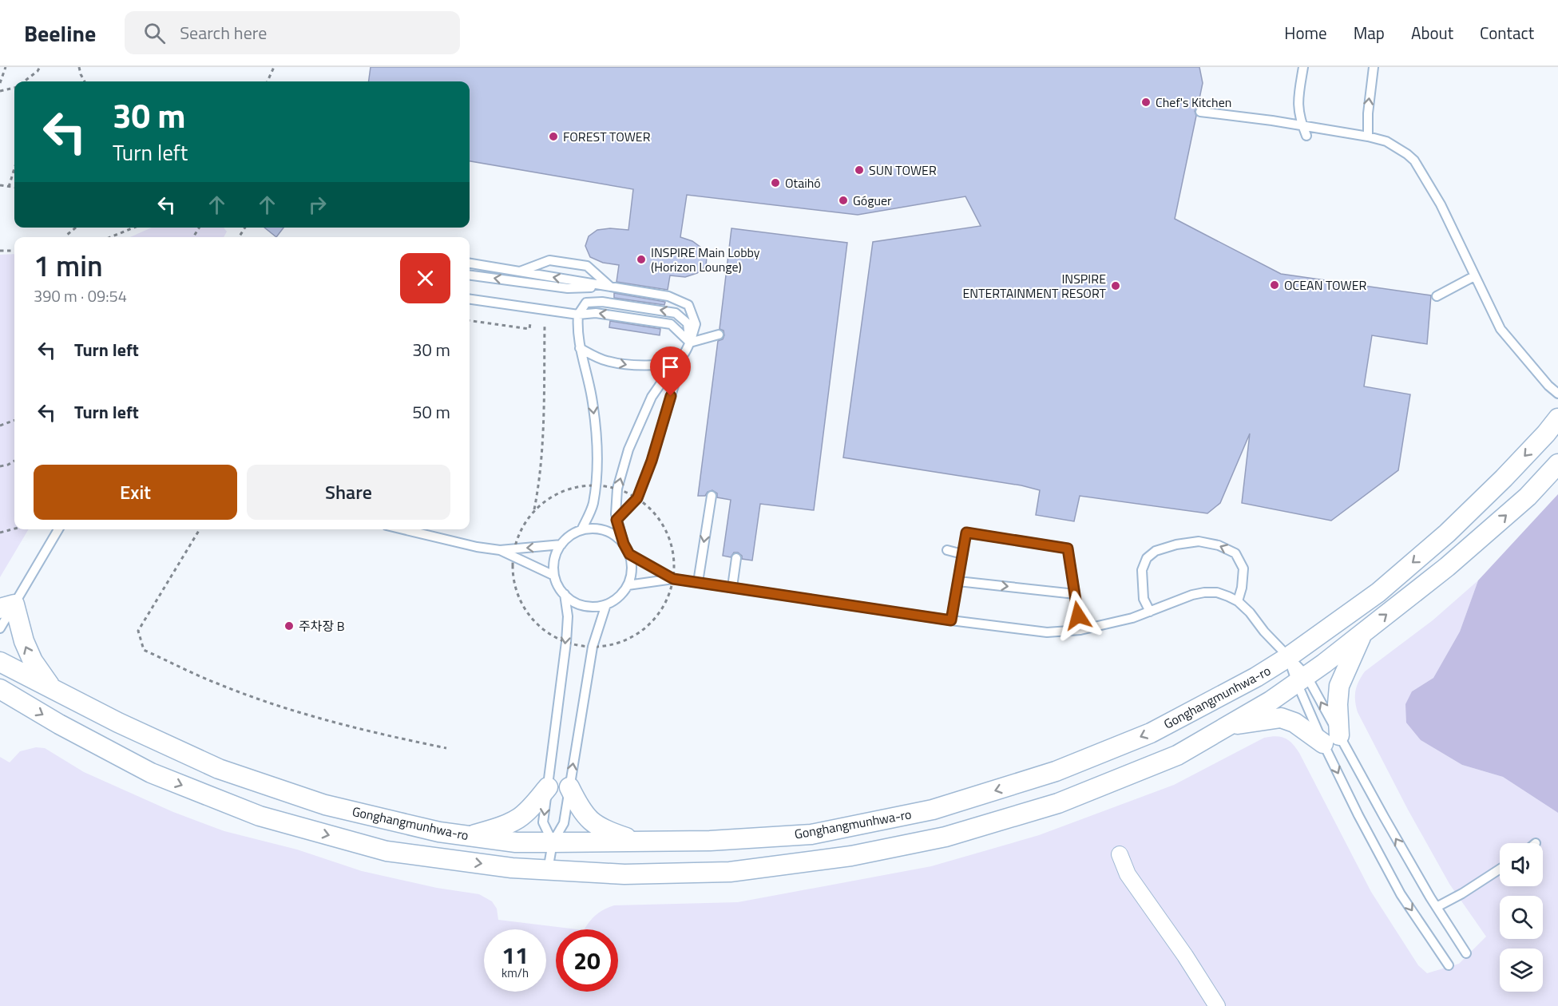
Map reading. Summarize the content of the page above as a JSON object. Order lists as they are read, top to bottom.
{
  "streets": {
    "street": ["Gonghangmunhwa-ro"]
  },
  "places": [
    "Chef's Kitchen",
    "FOREST TOWER",
    "SUN TOWER",
    "Otaihó",
    "Góguer",
    "INSPIRE Main Lobby (Horizon Lounge)",
    "OCEAN TOWER",
    "INSPIRE ENTERTAINMENT RESORT",
    "주차장 B"
  ],
  "page": {
    "header": "Beeline",
    "search": "Search here",
    "nav": [
      "Home",
      "Map",
      "About",
      "Contact"
    ],
    "turn": ["30 m", "Turn left"],
    "heading": ["1 min", "390 m · 09:54"],
    "list": [
      {
        "name": "Turn left",
        "value": "30 m"
      },
      {
        "name": "Turn left",
        "value": "50 m"
      }
    ],
    "buttons": ["Exit", "Share"],
    "speed": "11 km/h",
    "limit": "20"
  }
}
